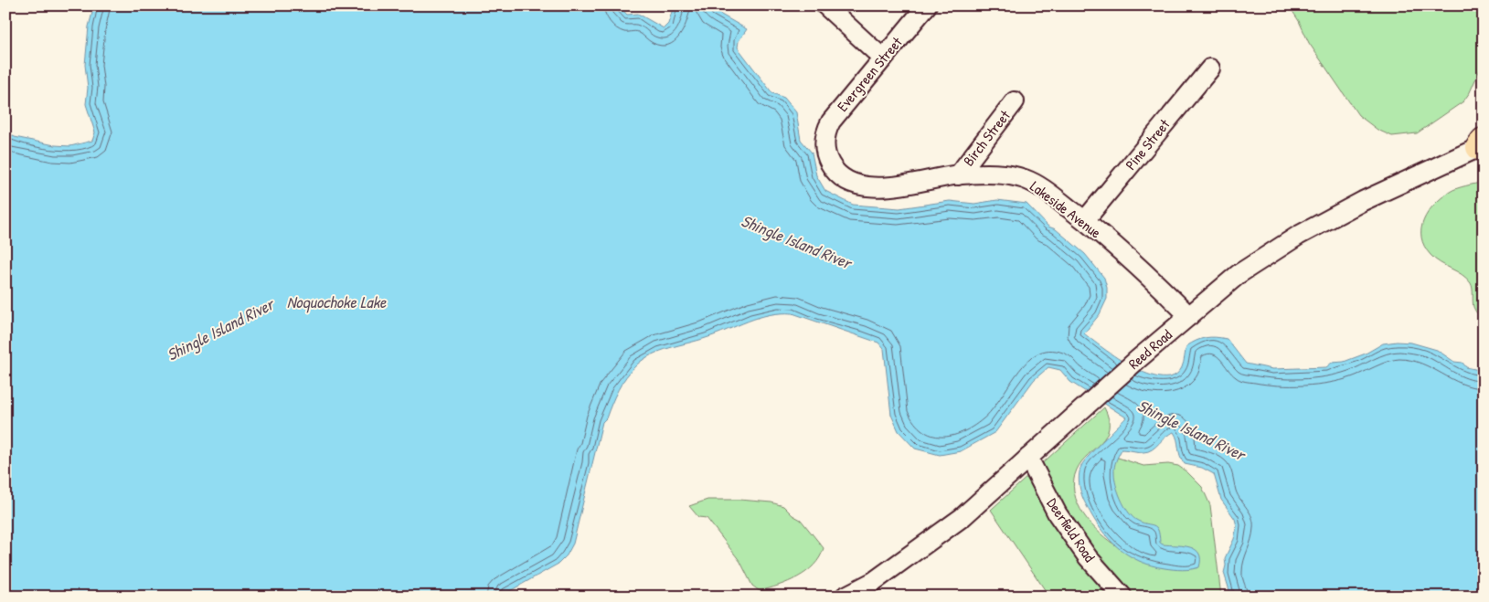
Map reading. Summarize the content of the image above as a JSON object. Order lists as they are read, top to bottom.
{
  "streets": {
    "street": [
      "Evergreen Street",
      "Birch Street",
      "Pine Street",
      "Lakeside Avenue",
      "Reed Road",
      "Deerfield Road"
    ]
  },
  "crossings": [
    ["Evergreen Street", "Lakeside Avenue"],
    ["Birch Street", "Lakeside Avenue"],
    ["Pine Street", "Lakeside Avenue"],
    ["Lakeside Avenue", "Reed Road"],
    ["Reed Road", "Deerfield Road"]
  ],
  "water": ["Shingle Island River", "Noquochoke Lake"]
}
